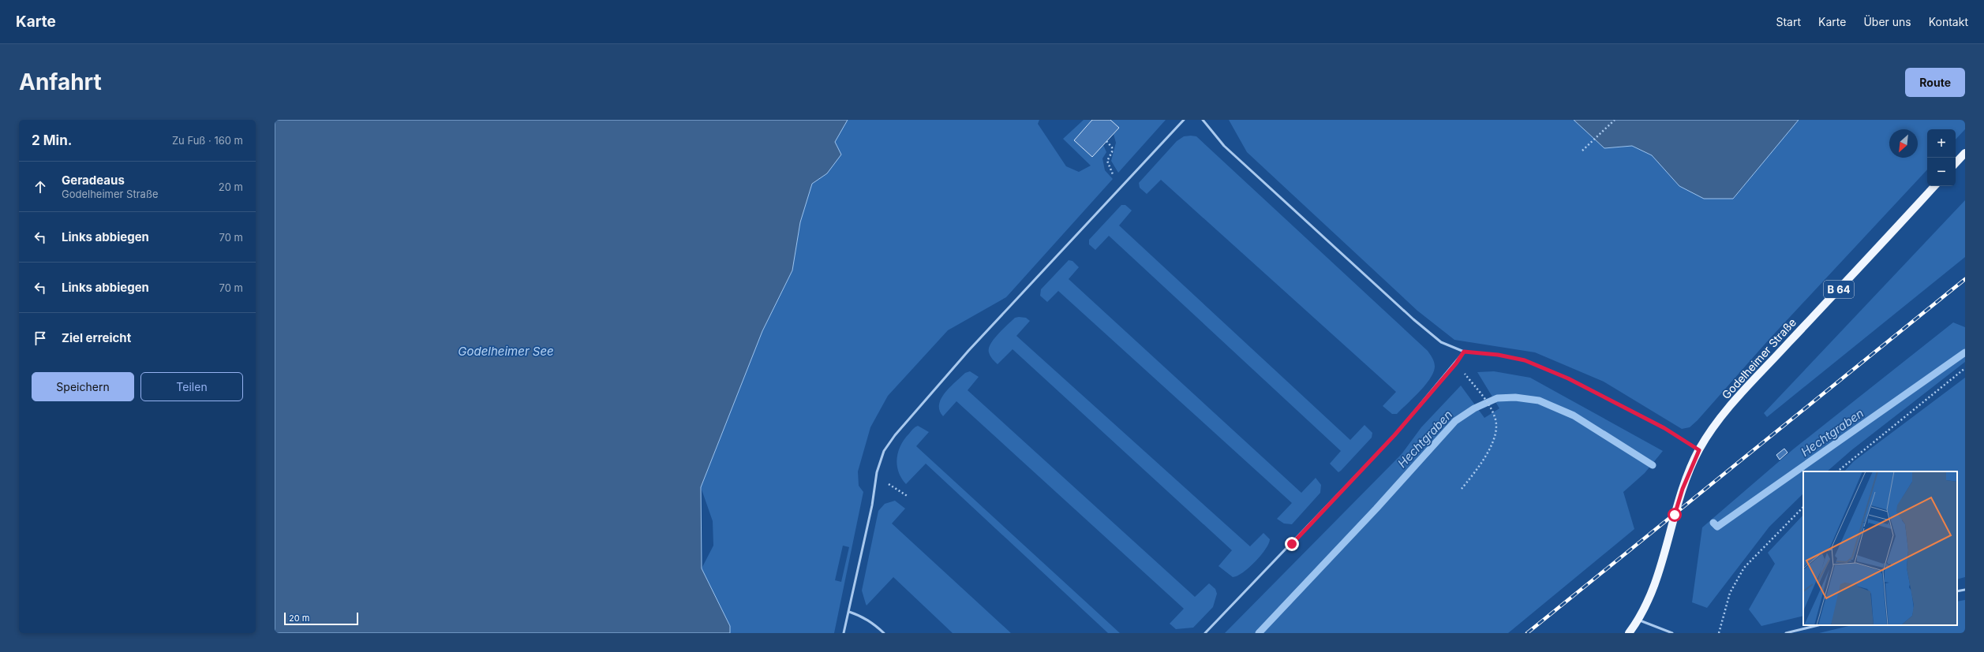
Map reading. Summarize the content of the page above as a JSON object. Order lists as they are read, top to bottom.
{
  "streets": {
    "main road": ["B 64", "Godelheimer Straße"]
  },
  "water": ["Godelheimer See", "Hechtgraben"],
  "scale_bar": "20 m",
  "north": "bottom left",
  "page": {
    "header": "Karte",
    "nav": [
      "Start",
      "Karte",
      "Über uns",
      "Kontakt"
    ],
    "buttons": [
      "Route",
      ["Speichern", "Teilen"]
    ],
    "title": "Anfahrt",
    "heading": ["2 Min.", "Zu Fuß · 160 m"],
    "map_buttons": ["+", "−"],
    "list": [
      ["Geradeaus", "Godelheimer Straße", "20 m"],
      ["Links abbiegen", "70 m"],
      ["Links abbiegen", "70 m"],
      "Ziel erreicht"
    ],
    "scale": "20 m"
  }
}
